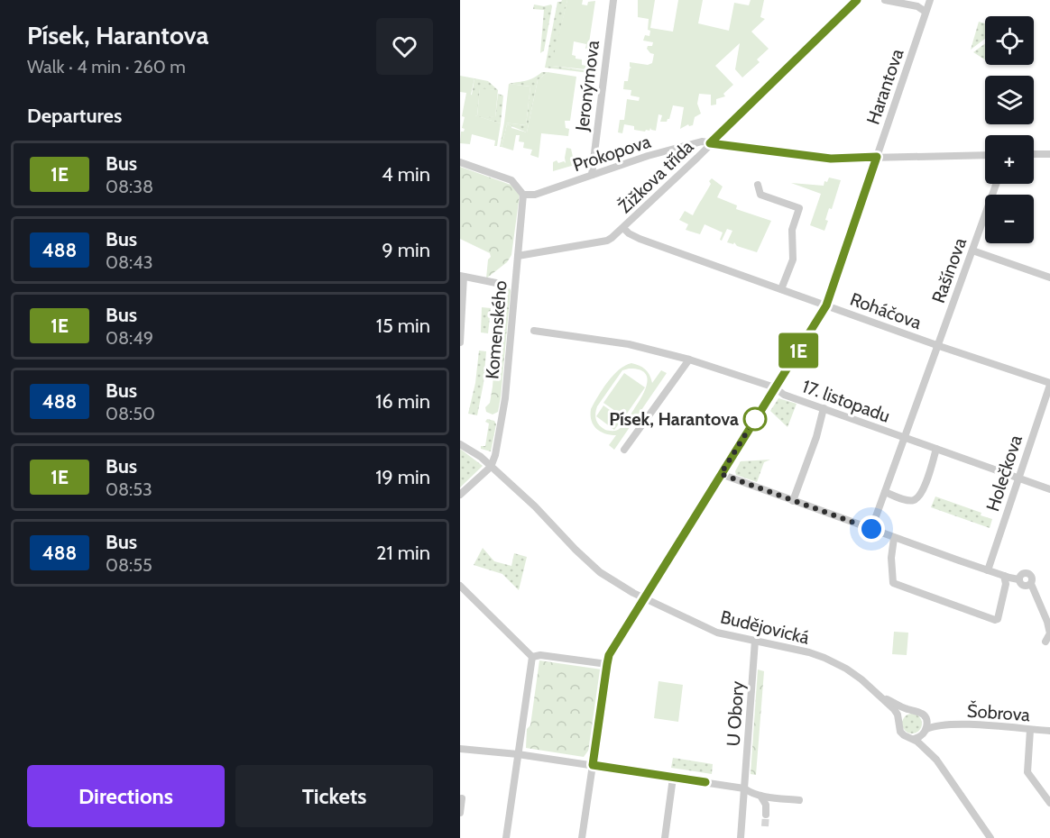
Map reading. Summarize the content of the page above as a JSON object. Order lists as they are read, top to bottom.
{
  "streets": {
    "street": [
      "Jeronýmova",
      "Harantova",
      "Prokopova",
      "Žižkova třída",
      "Rašínova",
      "Roháčova",
      "Komenského",
      "17. listopadu",
      "Holečkova",
      "Budějovická",
      "Šobrova",
      "U Obory"
    ]
  },
  "crossings": [
    ["Jeronýmova", "Prokopova"],
    ["Harantova", "Prokopova"],
    ["Harantova", "Roháčova"],
    ["Harantova", "17. listopadu"],
    ["Harantova", "Budějovická"],
    ["Prokopova", "Žižkova třída"],
    ["Prokopova", "Komenského"],
    ["Žižkova třída", "Roháčova"],
    ["Žižkova třída", "Komenského"],
    ["Rašínova", "Roháčova"],
    ["Rašínova", "17. listopadu"],
    ["Roháčova", "Holečkova"],
    ["Komenského", "Budějovická"],
    ["17. listopadu", "Holečkova"],
    ["Budějovická", "Šobrova"],
    ["Budějovická", "U Obory"]
  ],
  "places": ["Písek, Harantova"],
  "lines": ["bus line 1E"],
  "page": {
    "heading": [
      ["Písek, Harantova", "Walk · 4 min · 260 m"],
      "Departures"
    ],
    "on_map": "1E",
    "map_buttons": ["+", "−"],
    "list": [
      {
        "mark": "1E",
        "name": "Bus",
        "note": "08:38",
        "value": "4 min"
      },
      {
        "mark": "488",
        "name": "Bus",
        "note": "08:43",
        "value": "9 min"
      },
      {
        "mark": "1E",
        "name": "Bus",
        "note": "08:49",
        "value": "15 min"
      },
      {
        "mark": "488",
        "name": "Bus",
        "note": "08:50",
        "value": "16 min"
      },
      {
        "mark": "1E",
        "name": "Bus",
        "note": "08:53",
        "value": "19 min"
      },
      {
        "mark": "488",
        "name": "Bus",
        "note": "08:55",
        "value": "21 min"
      }
    ],
    "buttons": ["Directions", "Tickets"]
  }
}
